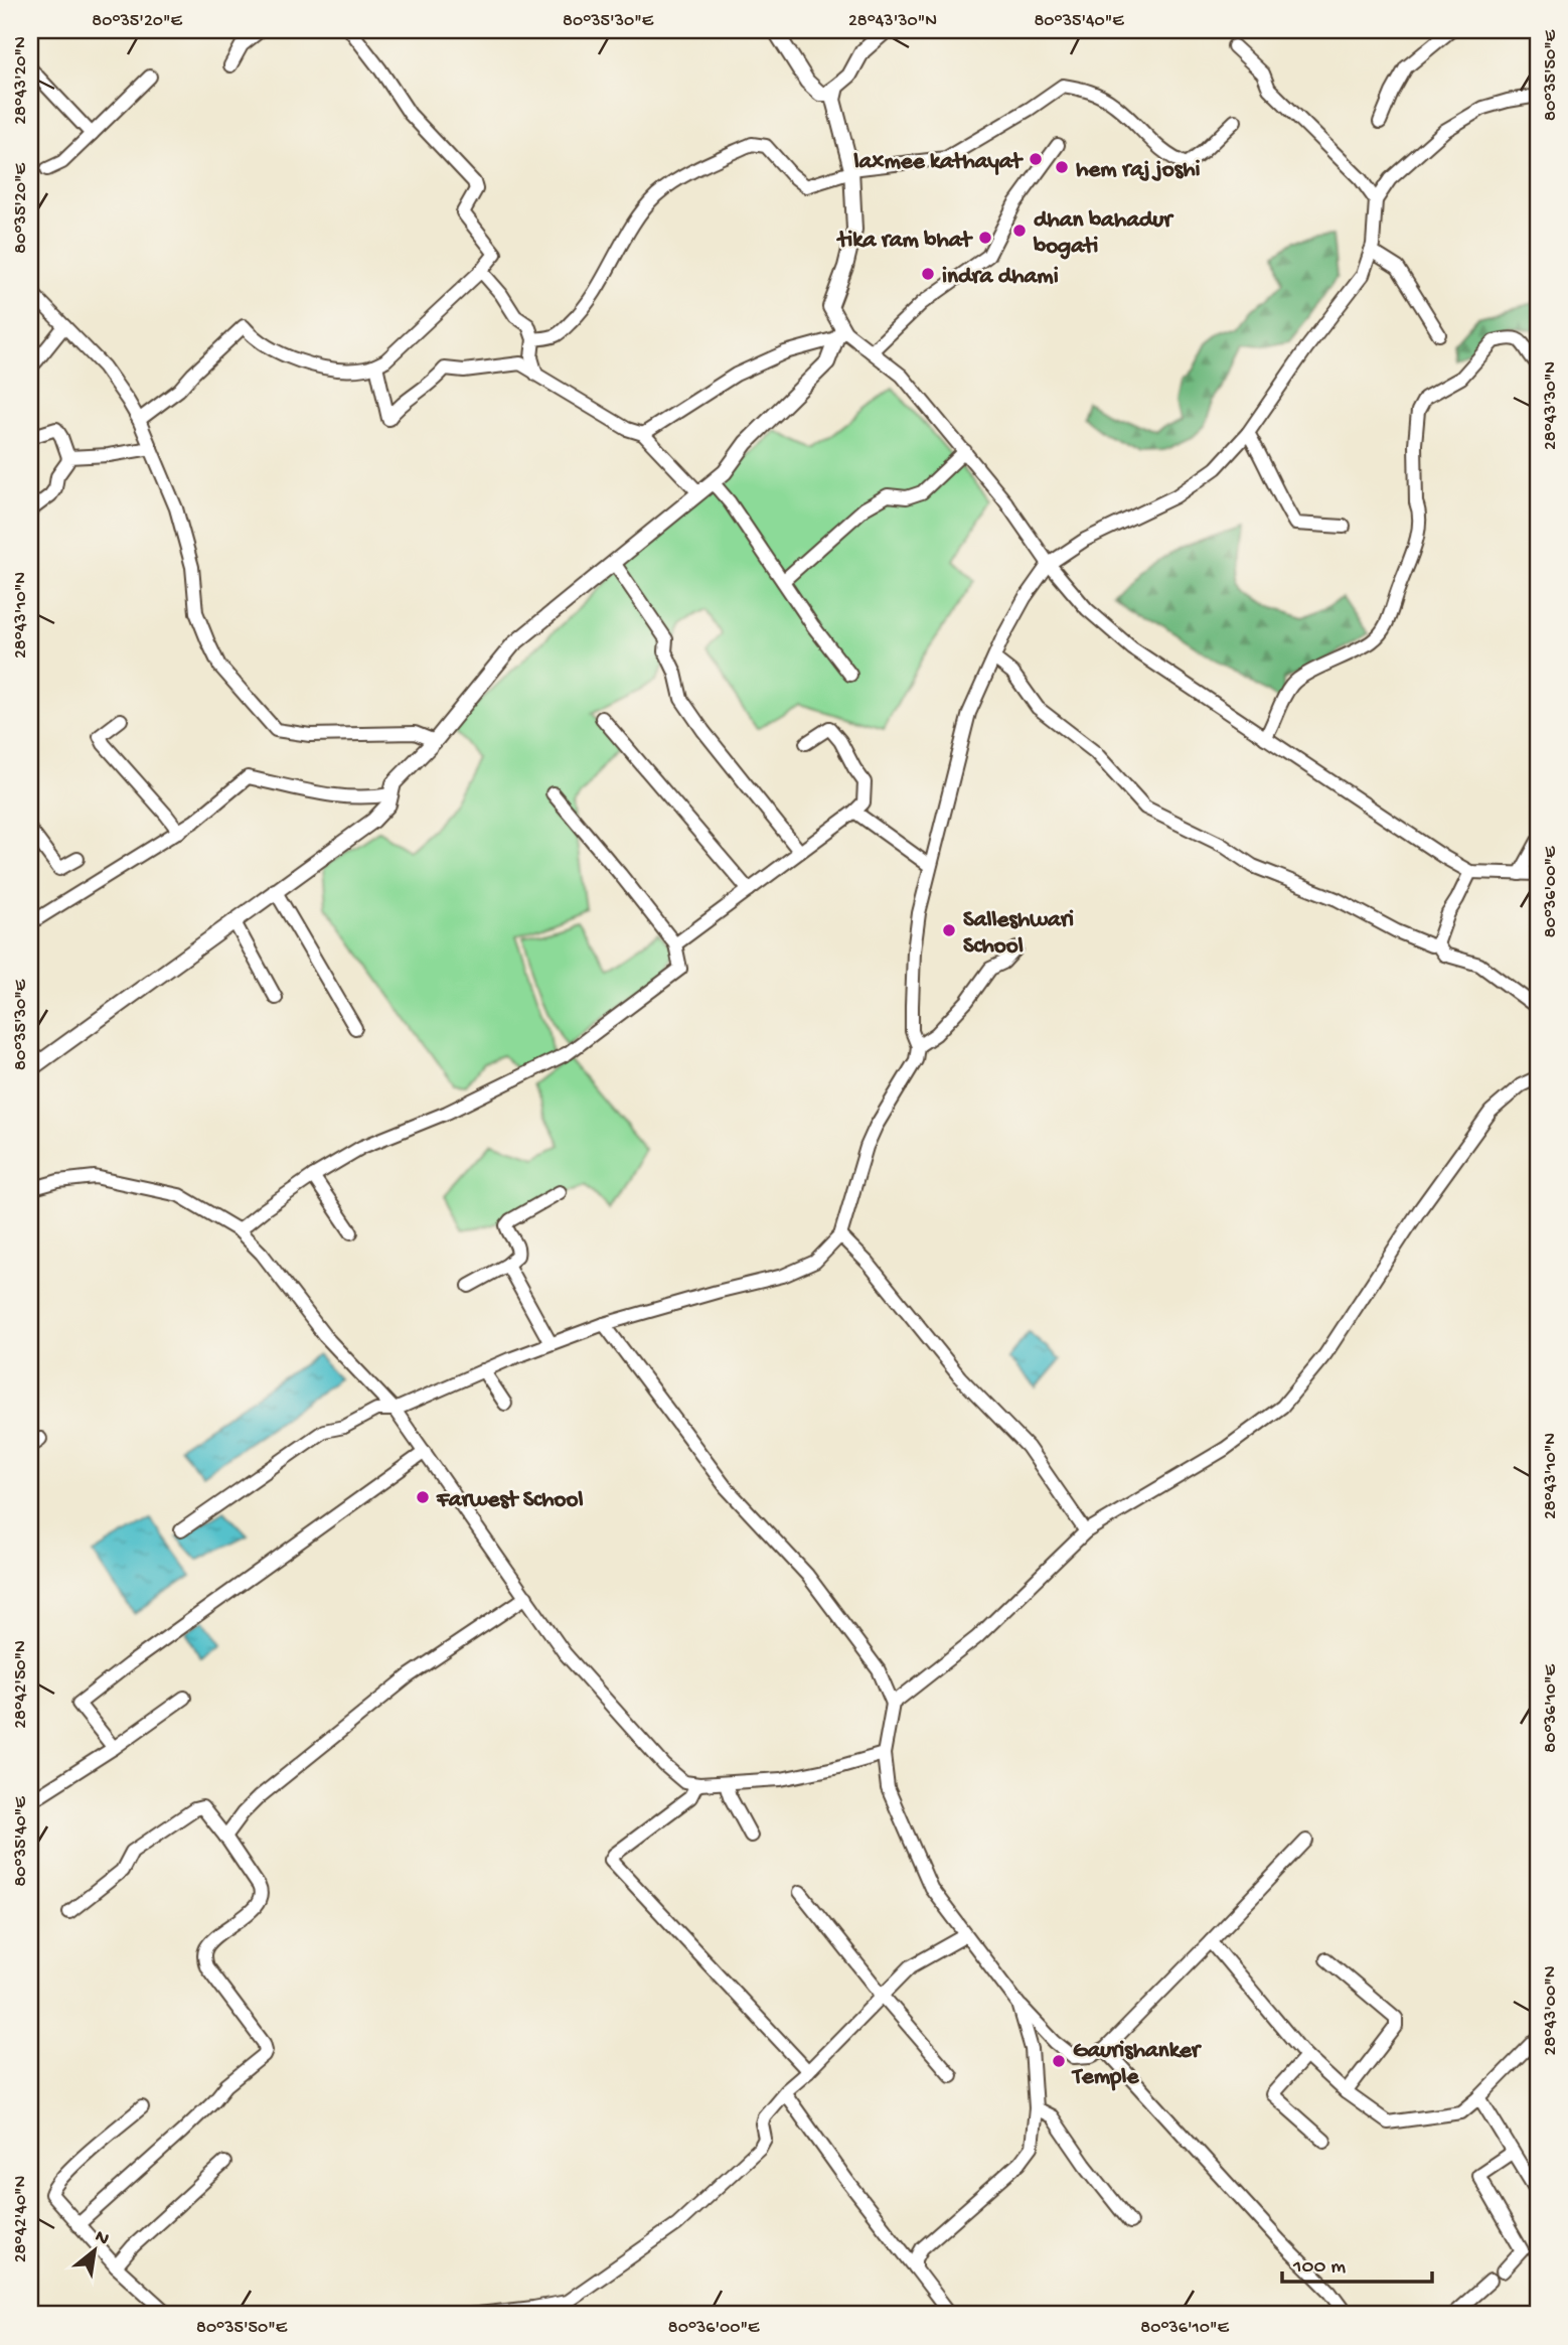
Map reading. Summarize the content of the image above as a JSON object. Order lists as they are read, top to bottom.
{
  "places": [
    "laxmee kathayat",
    "hem raj joshi",
    "dhan bahadur bogati",
    "tika ram bhat",
    "indra dhami",
    "Salleshwari School",
    "Farwest School",
    "Gaurishanker Temple"
  ],
  "scale_bar": "100 m",
  "north": "top right",
  "coordinates": [
    "80°35'20\"E",
    "80°35'30\"E",
    "28°43'30\"N",
    "80°35'40\"E",
    "80°35'50\"E",
    "28°43'20\"N",
    "28°43'10\"N",
    "80°36'00\"E",
    "28°42'50\"N",
    "80°36'10\"E",
    "28°43'00\"N",
    "28°42'40\"N"
  ]
}
